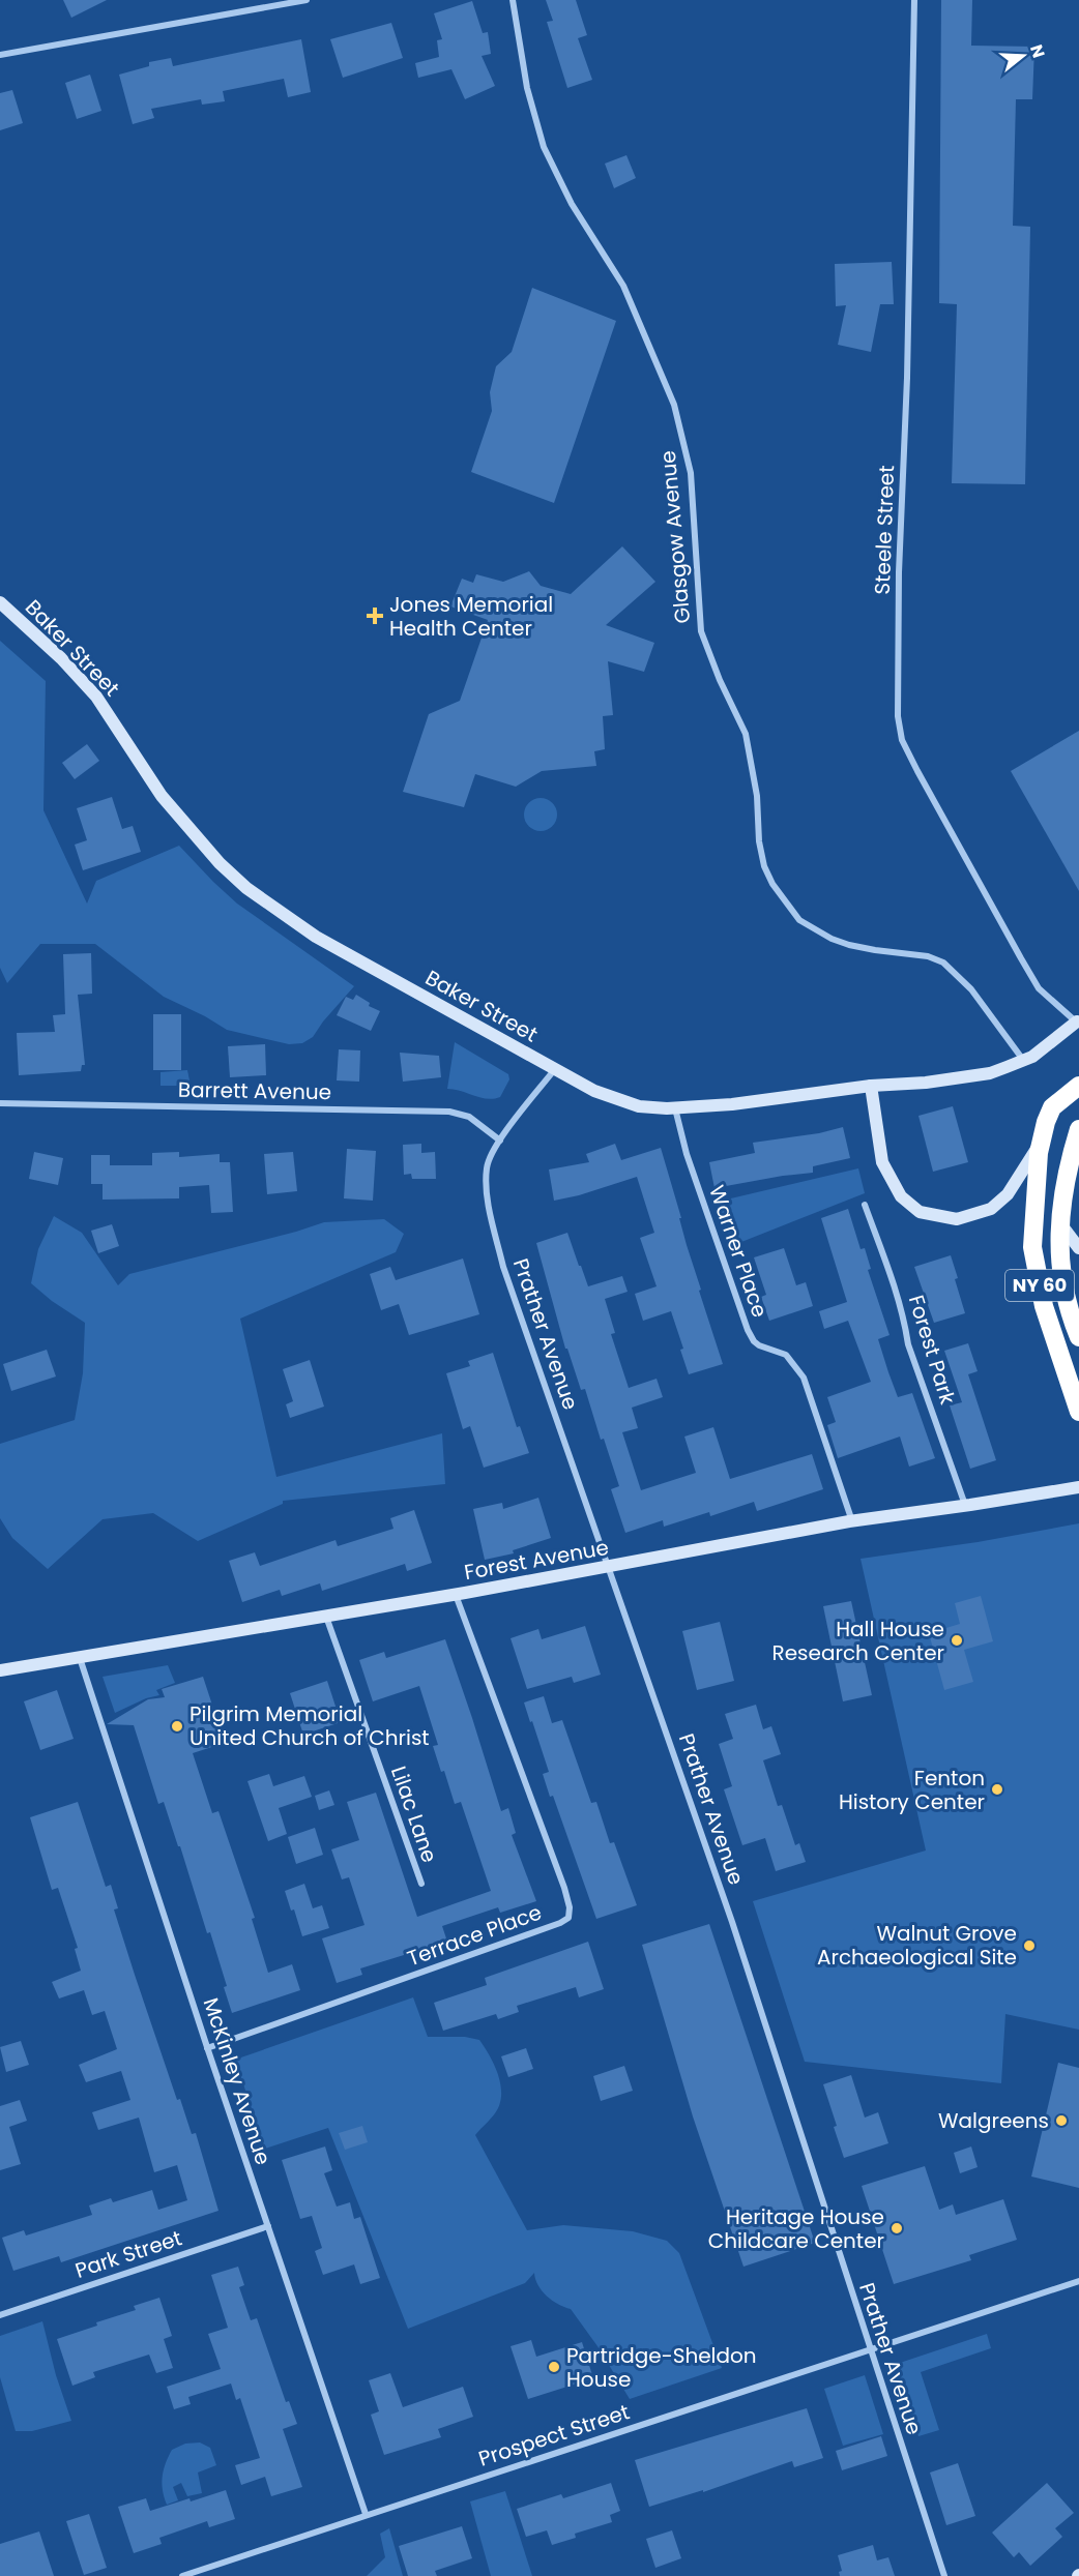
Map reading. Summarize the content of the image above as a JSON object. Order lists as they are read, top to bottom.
{
  "streets": {
    "highway": ["NY 60"],
    "main road": ["Baker Street", "Forest Avenue"],
    "street": [
      "Steele Street",
      "Glasgow Avenue",
      "Barrett Avenue",
      "Warner Place",
      "Prather Avenue",
      "Forest Park",
      "Lilac Lane",
      "Terrace Place",
      "McKinley Avenue",
      "Park Street",
      "Prospect Street"
    ]
  },
  "crossings": [
    ["Steele Street", "Baker Street"],
    ["Glasgow Avenue", "Baker Street"],
    ["Baker Street", "Warner Place"],
    ["Baker Street", "Prather Avenue"],
    ["Barrett Avenue", "Prather Avenue"],
    ["Warner Place", "Forest Avenue"],
    ["Prather Avenue", "Forest Avenue"],
    ["Prather Avenue", "Prospect Street"],
    ["Forest Park", "Forest Avenue"],
    ["Forest Avenue", "Lilac Lane"],
    ["Forest Avenue", "Terrace Place"],
    ["Forest Avenue", "McKinley Avenue"],
    ["Terrace Place", "McKinley Avenue"],
    ["McKinley Avenue", "Park Street"],
    ["McKinley Avenue", "Prospect Street"]
  ],
  "places": {
    "health": ["Jones Memorial Health Center"],
    "other": [
      "Hall House Research Center",
      "Pilgrim Memorial United Church of Christ",
      "Fenton History Center",
      "Walnut Grove Archaeological Site",
      "Walgreens",
      "Heritage House Childcare Center",
      "Partridge-Sheldon House"
    ]
  },
  "north": "right"
}
